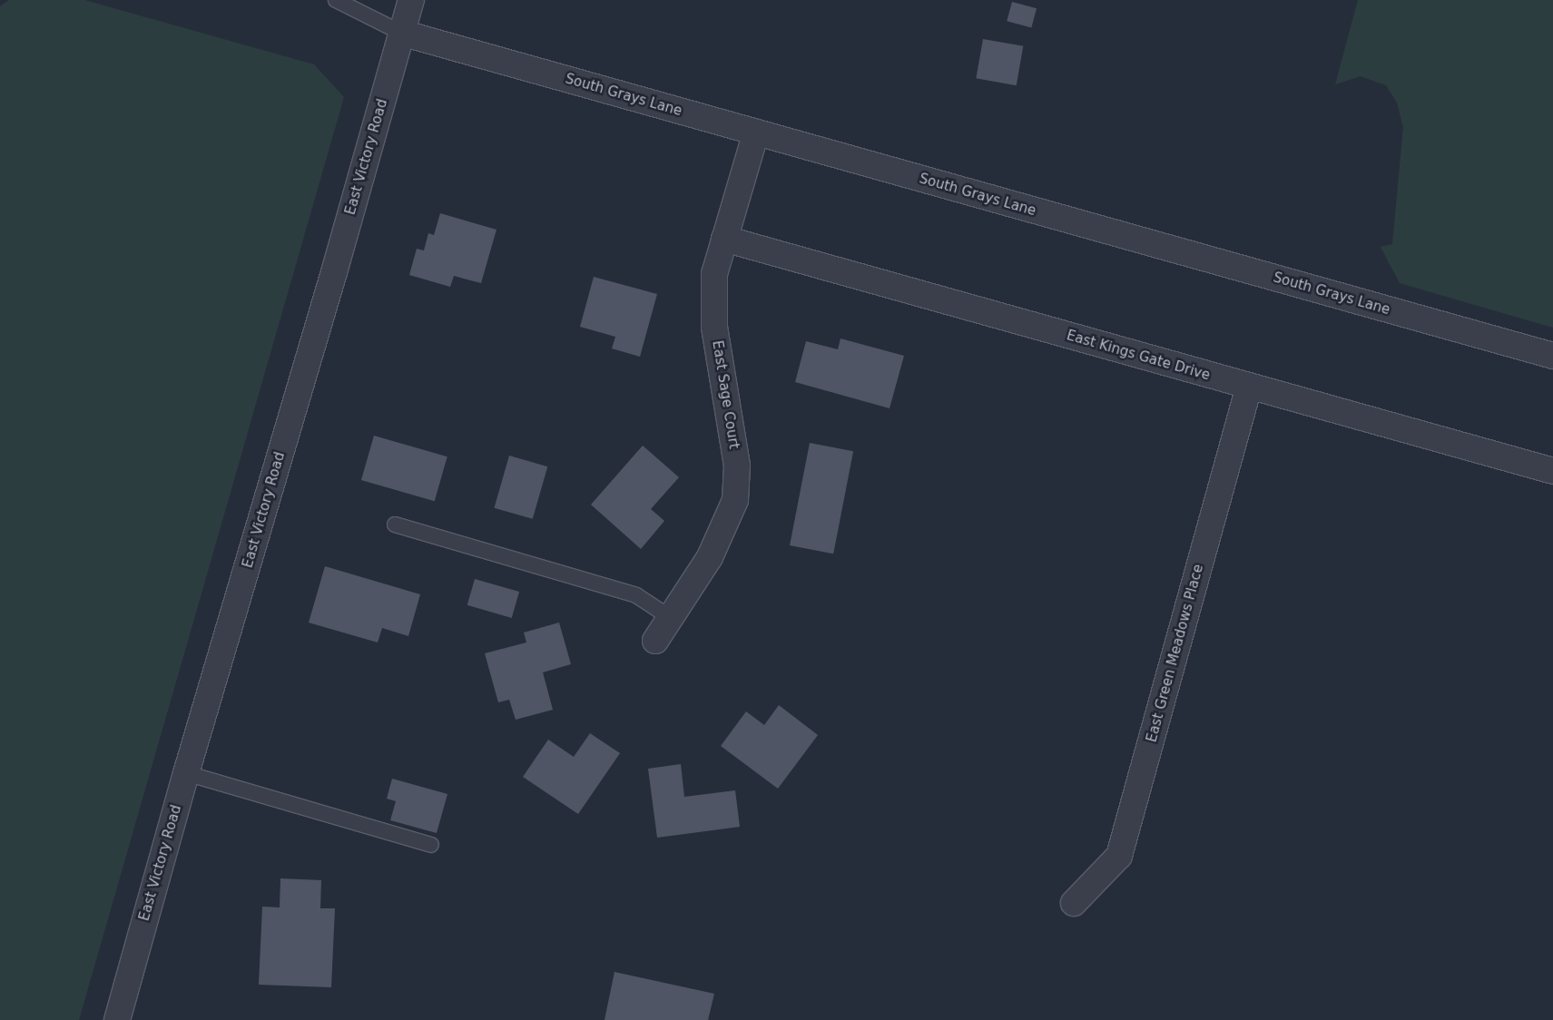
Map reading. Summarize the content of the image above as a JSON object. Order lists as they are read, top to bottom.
{
  "streets": {
    "street": [
      "South Grays Lane",
      "East Victory Road",
      "East Kings Gate Drive",
      "East Sage Court",
      "East Green Meadows Place"
    ]
  },
  "crossings": [
    ["South Grays Lane", "East Victory Road"],
    ["South Grays Lane", "East Sage Court"],
    ["East Kings Gate Drive", "East Sage Court"],
    ["East Kings Gate Drive", "East Green Meadows Place"]
  ]
}
